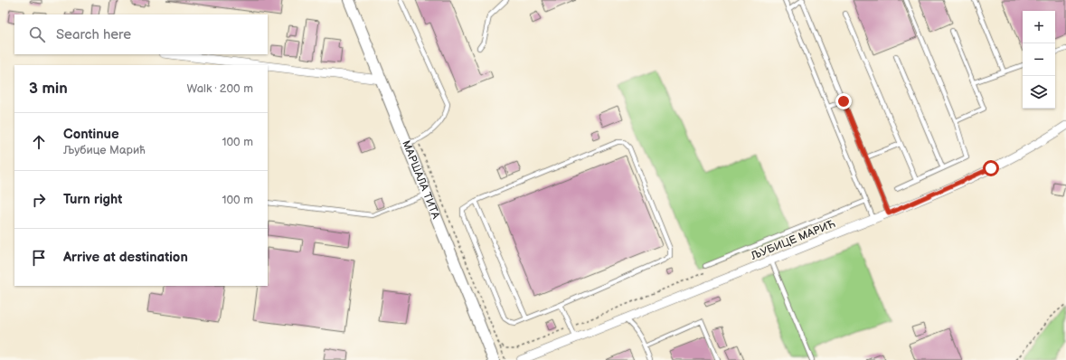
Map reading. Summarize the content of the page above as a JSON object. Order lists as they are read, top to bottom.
{
  "streets": {
    "main road": ["МАРШАЛА ТИТА"],
    "street": ["ЉУБИЦЕ МАРИЋ"]
  },
  "page": {
    "map_buttons": ["+", "−"],
    "search": "Search here",
    "heading": ["3 min", "Walk · 200 m"],
    "list": [
      ["Continue", "Љубице Марић", "100 m"],
      ["Turn right", "100 m"],
      "Arrive at destination"
    ]
  }
}
